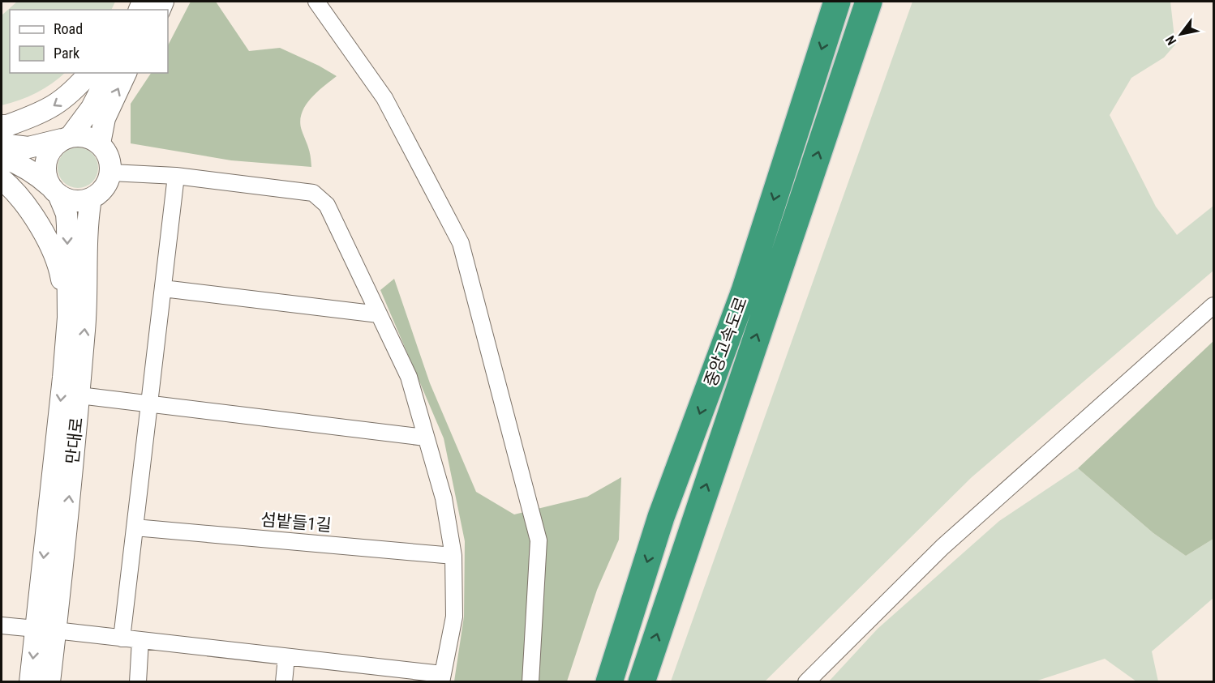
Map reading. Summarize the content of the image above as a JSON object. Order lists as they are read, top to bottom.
{
  "streets": {
    "highway": ["중앙고속도로"],
    "street": ["만대로", "섬밭들1길"]
  },
  "legend": ["Road", "Park"],
  "north": "bottom left"
}
